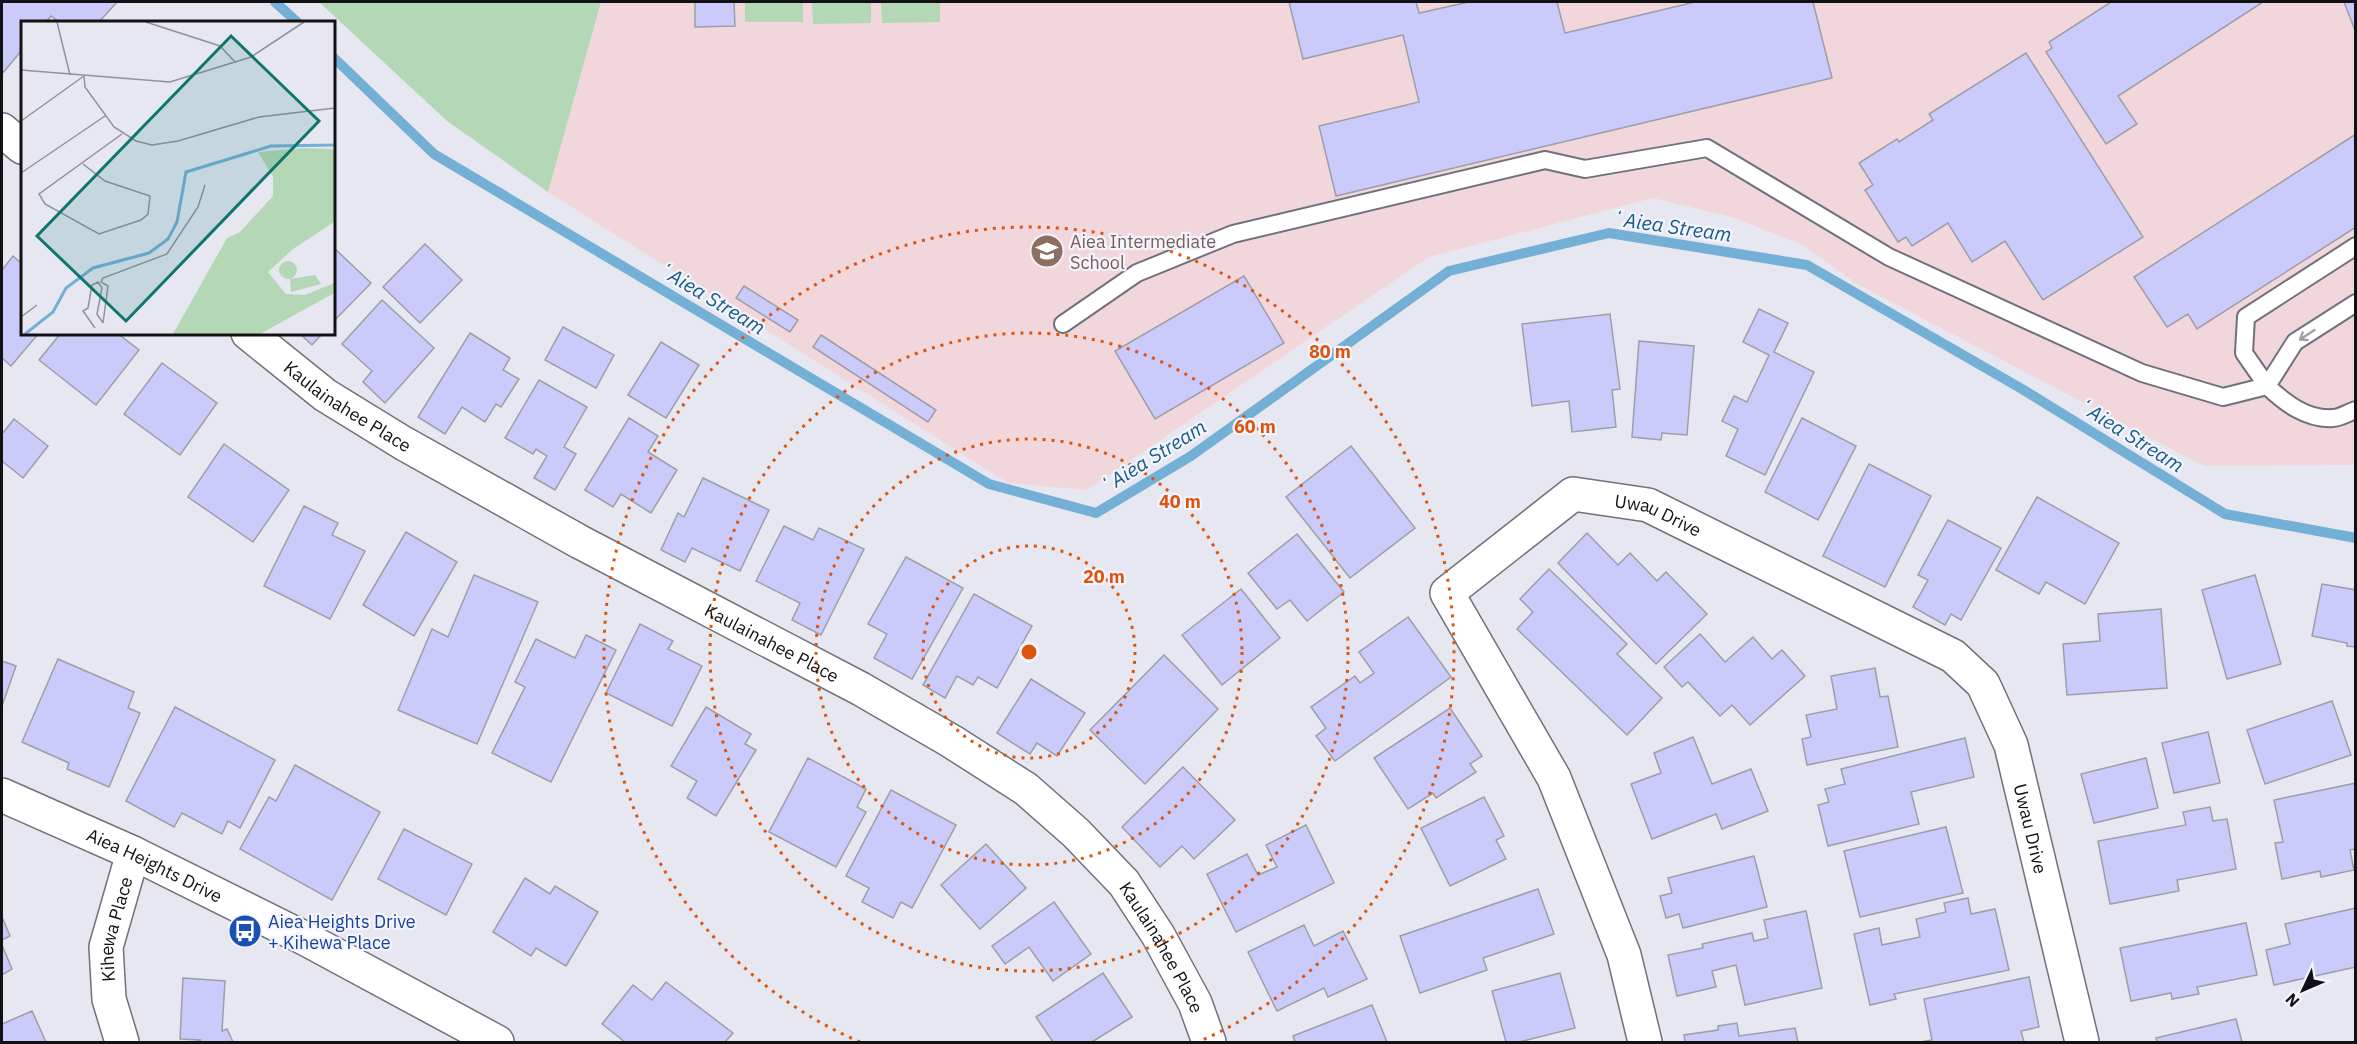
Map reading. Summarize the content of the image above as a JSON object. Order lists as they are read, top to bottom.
{
  "streets": {
    "street": [
      "Kaulainahee Place",
      "Uwau Drive",
      "Aiea Heights Drive",
      "Kihewa Place"
    ]
  },
  "crossings": [
    ["Aiea Heights Drive", "Kihewa Place"]
  ],
  "water": ["ʻAiea Stream"],
  "places": {
    "school or university": ["Aiea Intermediate School"],
    "bus stop": ["Aiea Heights Drive + Kihewa Place"]
  },
  "north": "bottom left",
  "rings": [
    "80 m",
    "60 m",
    "40 m",
    "20 m"
  ]
}
